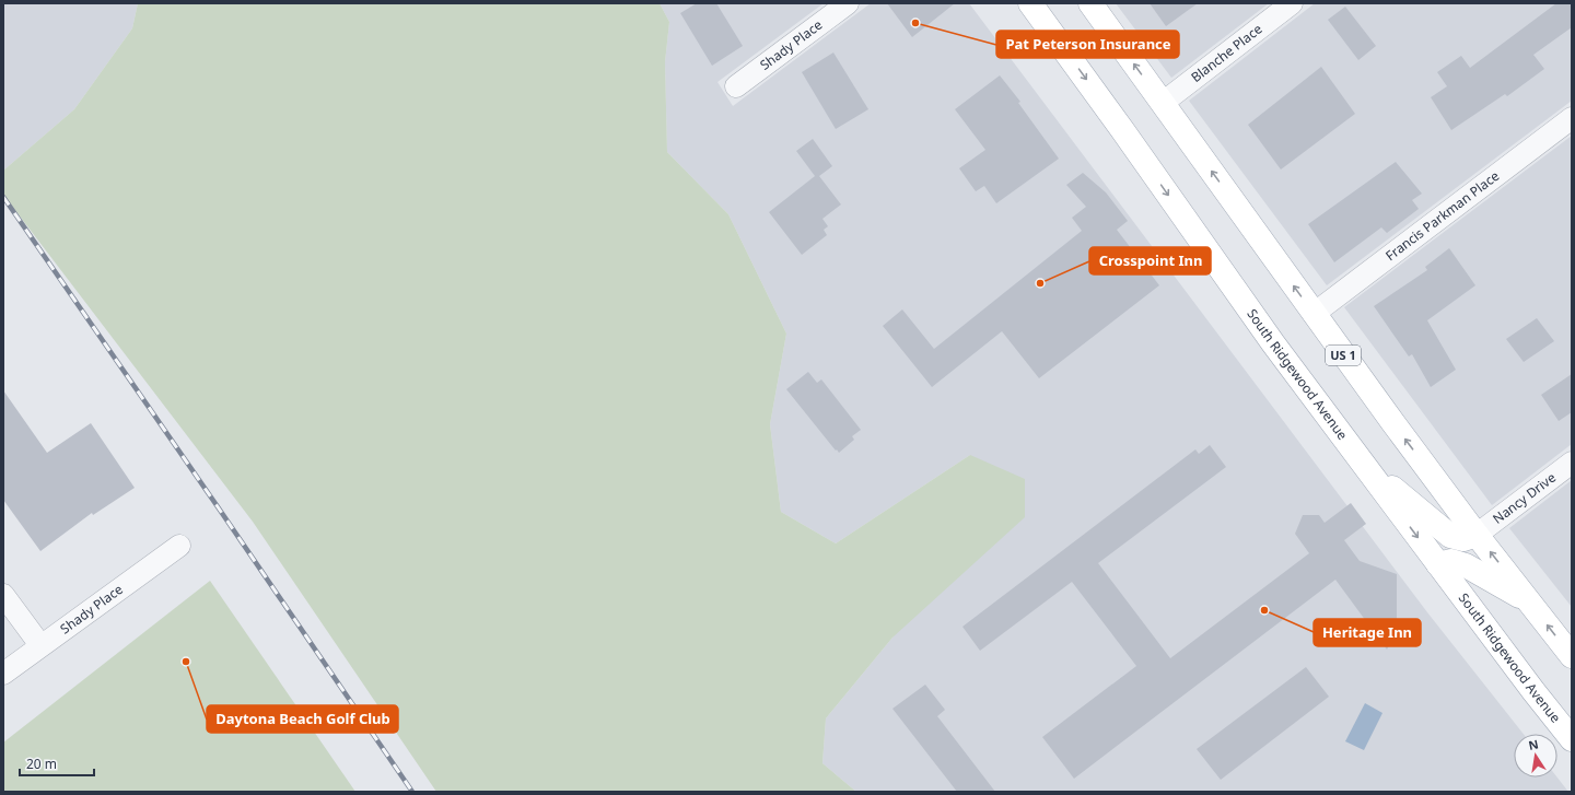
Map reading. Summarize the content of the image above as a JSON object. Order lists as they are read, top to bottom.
{
  "streets": {
    "main road": ["US 1", "South Ridgewood Avenue"],
    "street": [
      "Shady Place",
      "Blanche Place",
      "Francis Parkman Place",
      "Nancy Drive"
    ]
  },
  "crossings": [
    ["Blanche Place", "US 1"],
    ["Francis Parkman Place", "US 1"],
    ["US 1", "Nancy Drive"]
  ],
  "places": [
    "Pat Peterson Insurance",
    "Crosspoint Inn",
    "Heritage Inn",
    "Daytona Beach Golf Club"
  ],
  "scale_bar": "20 m",
  "north": "top"
}
